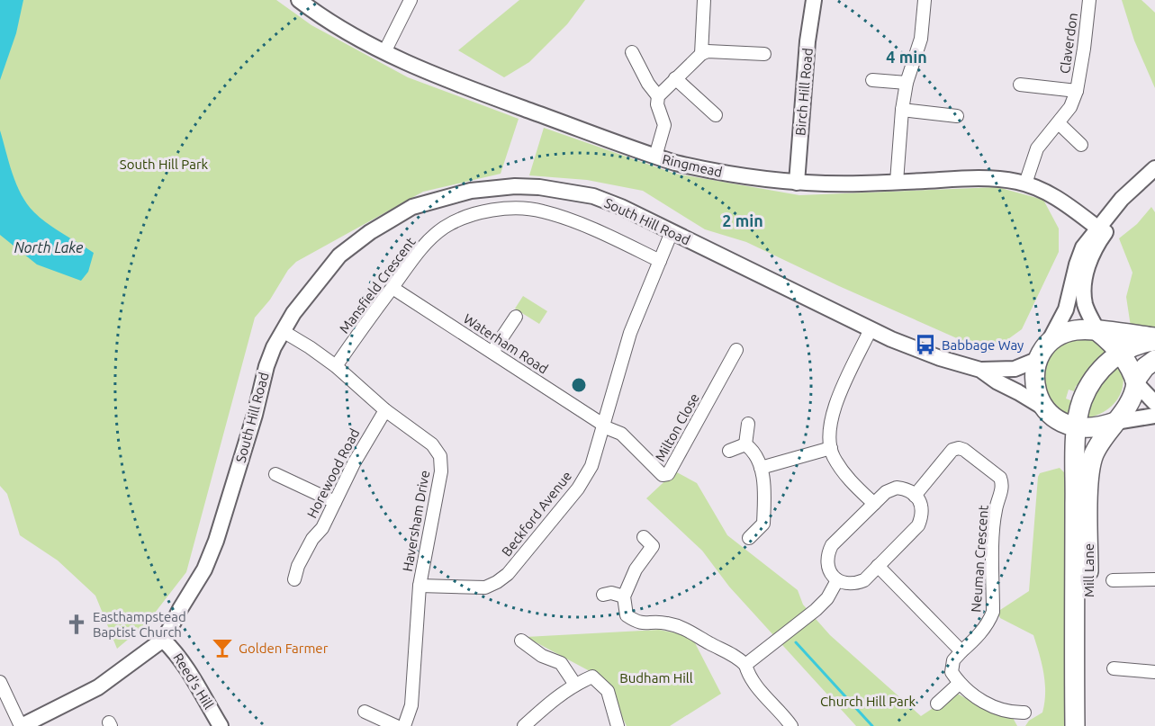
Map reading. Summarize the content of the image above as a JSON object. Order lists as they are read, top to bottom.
{
  "streets": {
    "main road": ["Mill Lane"],
    "street": [
      "Claverdon",
      "Birch Hill Road",
      "Ringmead",
      "South Hill Road",
      "Mansfield Crescent",
      "Waterham Road",
      "Milton Close",
      "Horewood Road",
      "Beckford Avenue",
      "Haversham Drive",
      "Neuman Crescent",
      "Reed's Hill"
    ]
  },
  "crossings": [
    ["Claverdon", "Ringmead"],
    ["Birch Hill Road", "Ringmead"],
    ["South Hill Road", "Beckford Avenue"],
    ["South Hill Road", "Haversham Drive"],
    ["South Hill Road", "Mill Lane"],
    ["South Hill Road", "Reed's Hill"],
    ["Mansfield Crescent", "Waterham Road"],
    ["Mansfield Crescent", "Beckford Avenue"],
    ["Mansfield Crescent", "Haversham Drive"],
    ["Waterham Road", "Milton Close"],
    ["Waterham Road", "Beckford Avenue"],
    ["Milton Close", "Beckford Avenue"],
    ["Horewood Road", "Haversham Drive"],
    ["Beckford Avenue", "Haversham Drive"]
  ],
  "water": ["North Lake"],
  "parks": ["South Hill Park", "Budham Hill", "Church Hill Park"],
  "places": {
    "bus stop": ["Babbage Way"],
    "church": ["Easthampstead Baptist Church"],
    "bar": ["Golden Farmer"]
  },
  "rings": ["4 min", "2 min"]
}
